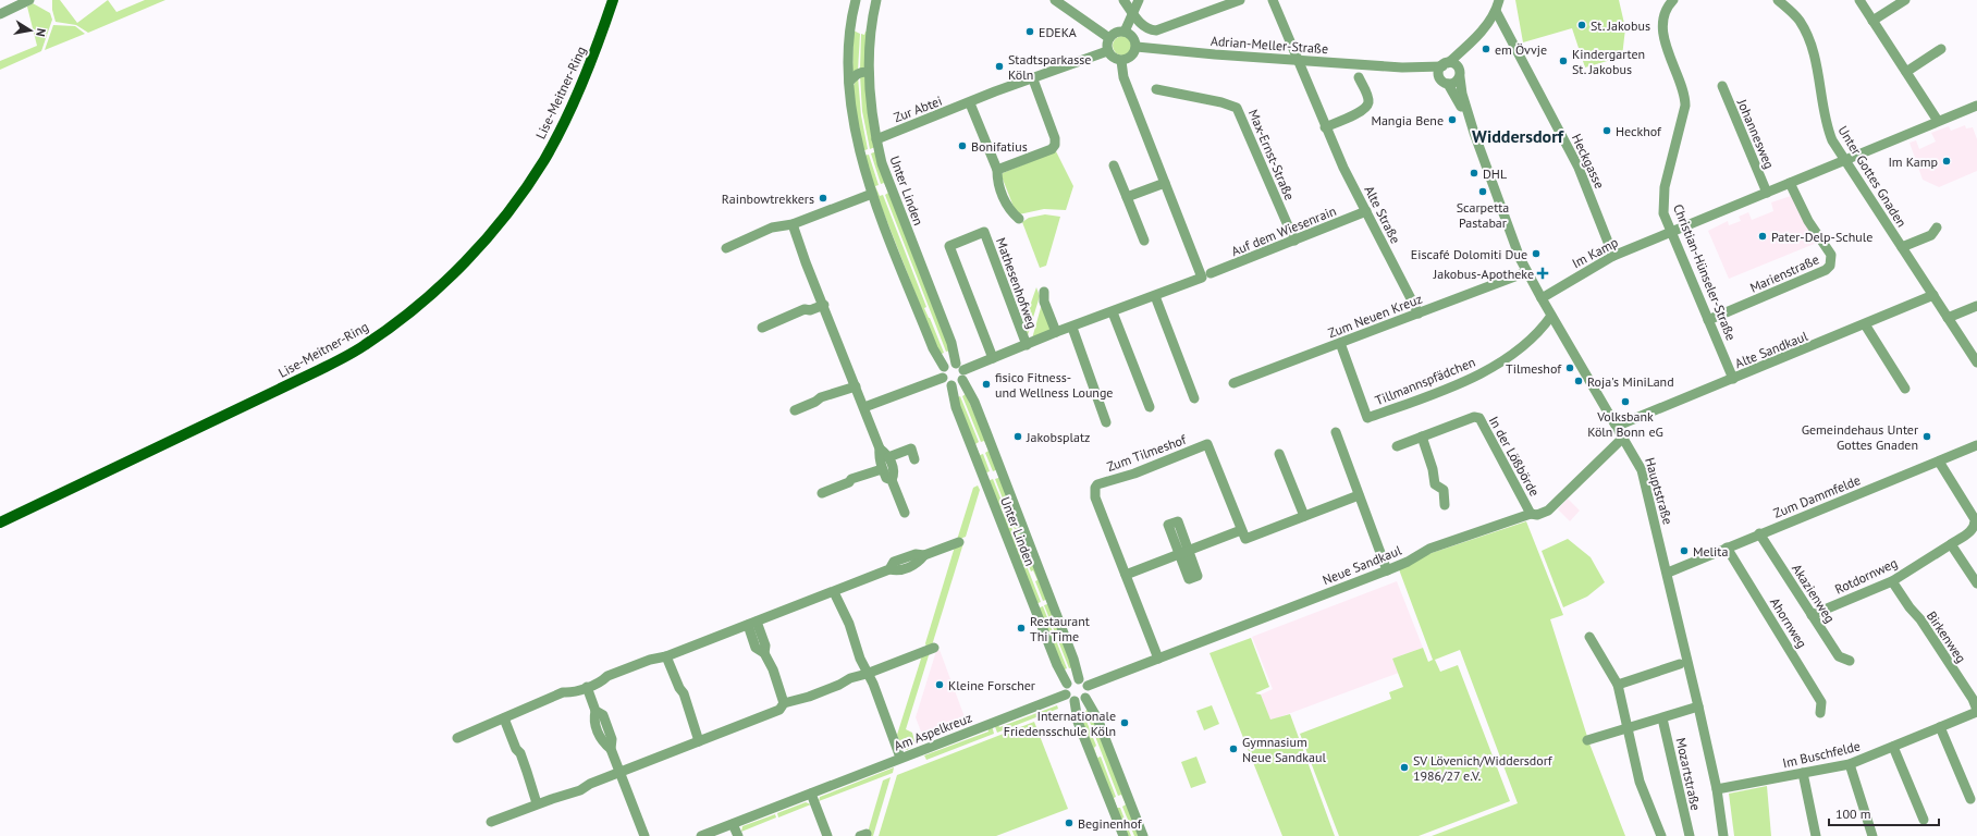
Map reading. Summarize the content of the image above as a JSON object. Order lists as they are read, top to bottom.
{
  "streets": {
    "main road": ["Lise-Meitner-Ring"],
    "street": [
      "Adrian-Meller-Straße",
      "Zur Abtei",
      "Johannesweg",
      "Max-Ernst-Straße",
      "Heckgasse",
      "Unter Gottes Gnaden",
      "Unter Linden",
      "Alte Straße",
      "Auf dem Wiesenrain",
      "Im Kamp",
      "Christian-Hünseler-Straße",
      "Marienstraße",
      "Mathesenhofweg",
      "Zum Neuen Kreuz",
      "Alte Sandkaul",
      "Tillmannspfädchen",
      "Zum Tilmeshof",
      "In der Lößbörde",
      "Hauptstraße",
      "Zum Dammfelde",
      "Neue Sandkaul",
      "Rotdornweg",
      "Akazienweg",
      "Ahornweg",
      "Birkenweg",
      "Am Aspelkreuz",
      "Im Buschfelde",
      "Mozartstraße"
    ]
  },
  "crossings": [
    ["Adrian-Meller-Straße", "Zur Abtei"],
    ["Adrian-Meller-Straße", "Alte Straße"],
    ["Adrian-Meller-Straße", "Mathesenhofweg"],
    ["Adrian-Meller-Straße", "Hauptstraße"],
    ["Zur Abtei", "Unter Linden"],
    ["Zur Abtei", "Mathesenhofweg"],
    ["Johannesweg", "Im Kamp"],
    ["Max-Ernst-Straße", "Auf dem Wiesenrain"],
    ["Heckgasse", "Im Kamp"],
    ["Unter Gottes Gnaden", "Im Kamp"],
    ["Unter Gottes Gnaden", "Alte Sandkaul"],
    ["Unter Linden", "Mathesenhofweg"],
    ["Unter Linden", "Neue Sandkaul"],
    ["Unter Linden", "Am Aspelkreuz"],
    ["Alte Straße", "Auf dem Wiesenrain"],
    ["Alte Straße", "Zum Neuen Kreuz"],
    ["Im Kamp", "Christian-Hünseler-Straße"],
    ["Im Kamp", "Marienstraße"],
    ["Im Kamp", "Hauptstraße"],
    ["Christian-Hünseler-Straße", "Marienstraße"],
    ["Christian-Hünseler-Straße", "Alte Sandkaul"],
    ["Zum Neuen Kreuz", "Tillmannspfädchen"],
    ["Zum Neuen Kreuz", "Hauptstraße"],
    ["Alte Sandkaul", "Hauptstraße"],
    ["Tillmannspfädchen", "Hauptstraße"],
    ["Zum Tilmeshof", "Neue Sandkaul"],
    ["In der Lößbörde", "Neue Sandkaul"],
    ["Hauptstraße", "Zum Dammfelde"],
    ["Hauptstraße", "Neue Sandkaul"],
    ["Hauptstraße", "Im Buschfelde"],
    ["Zum Dammfelde", "Rotdornweg"],
    ["Zum Dammfelde", "Akazienweg"],
    ["Zum Dammfelde", "Ahornweg"],
    ["Neue Sandkaul", "Am Aspelkreuz"],
    ["Rotdornweg", "Akazienweg"],
    ["Rotdornweg", "Birkenweg"],
    ["Birkenweg", "Im Buschfelde"]
  ],
  "districts": ["Widdersdorf"],
  "places": {
    "other": [
      "St. Jakobus",
      "EDEKA",
      "em Övvje",
      "Kindergarten St. Jakobus",
      "Stadtsparkasse Köln",
      "Mangia Bene",
      "Heckhof",
      "Bonifatius",
      "Im Kamp",
      "DHL",
      "Scarpetta Pastabar",
      "Rainbowtrekkers",
      "Pater-Delp-Schule",
      "Eiscafé Dolomiti Due",
      "Tilmeshof",
      "Roja's MiniLand",
      "fisico Fitness- und Wellness Lounge",
      "Volksbank Köln Bonn eG",
      "Jakobsplatz",
      "Gemeindehaus Unter Gottes Gnaden",
      "Melita",
      "Restaurant Thi Time",
      "Kleine Forscher",
      "Internationale Friedensschule Köln",
      "Gymnasium Neue Sandkaul",
      "SV Lövenich/Widdersdorf 1986/27 e.V.",
      "Beginenhof"
    ],
    "health": ["Jakobus-Apotheke"]
  },
  "scale_bar": "100 m",
  "north": "right"
}
